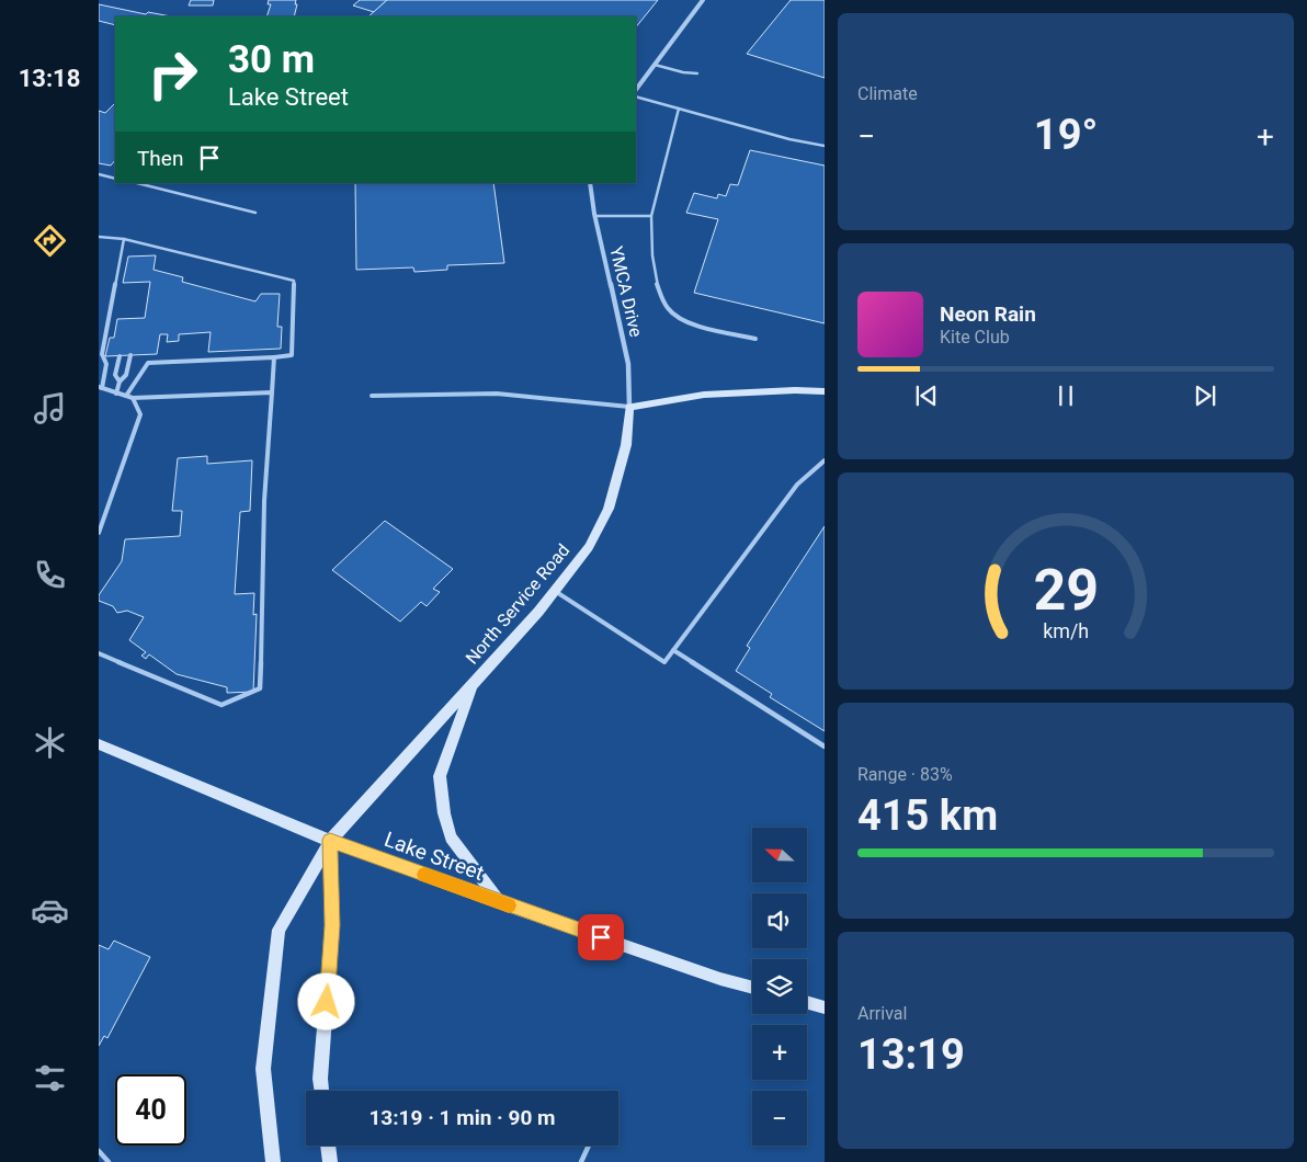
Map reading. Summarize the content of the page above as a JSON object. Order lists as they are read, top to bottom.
{
  "streets": {
    "street": ["YMCA Drive", "North Service Road", "Lake Street"]
  },
  "crossings": [
    ["YMCA Drive", "North Service Road"],
    ["North Service Road", "Lake Street"]
  ],
  "north": "left",
  "page": {
    "tabs": "13:18",
    "tile": [
      "Climate",
      ["Range · 83%", "415 km"],
      ["Arrival", "13:19"]
    ],
    "turn": ["30 m", "Lake Street"],
    "heat": ["−", "19°", "+"],
    "then": "Then",
    "song": ["Neon Rain", "Kite Club"],
    "map_buttons": ["+", "−"],
    "limit": "40",
    "trip": "13:19 · 1 min · 90 m",
    "gauge": ["29", "km/h"]
  }
}
